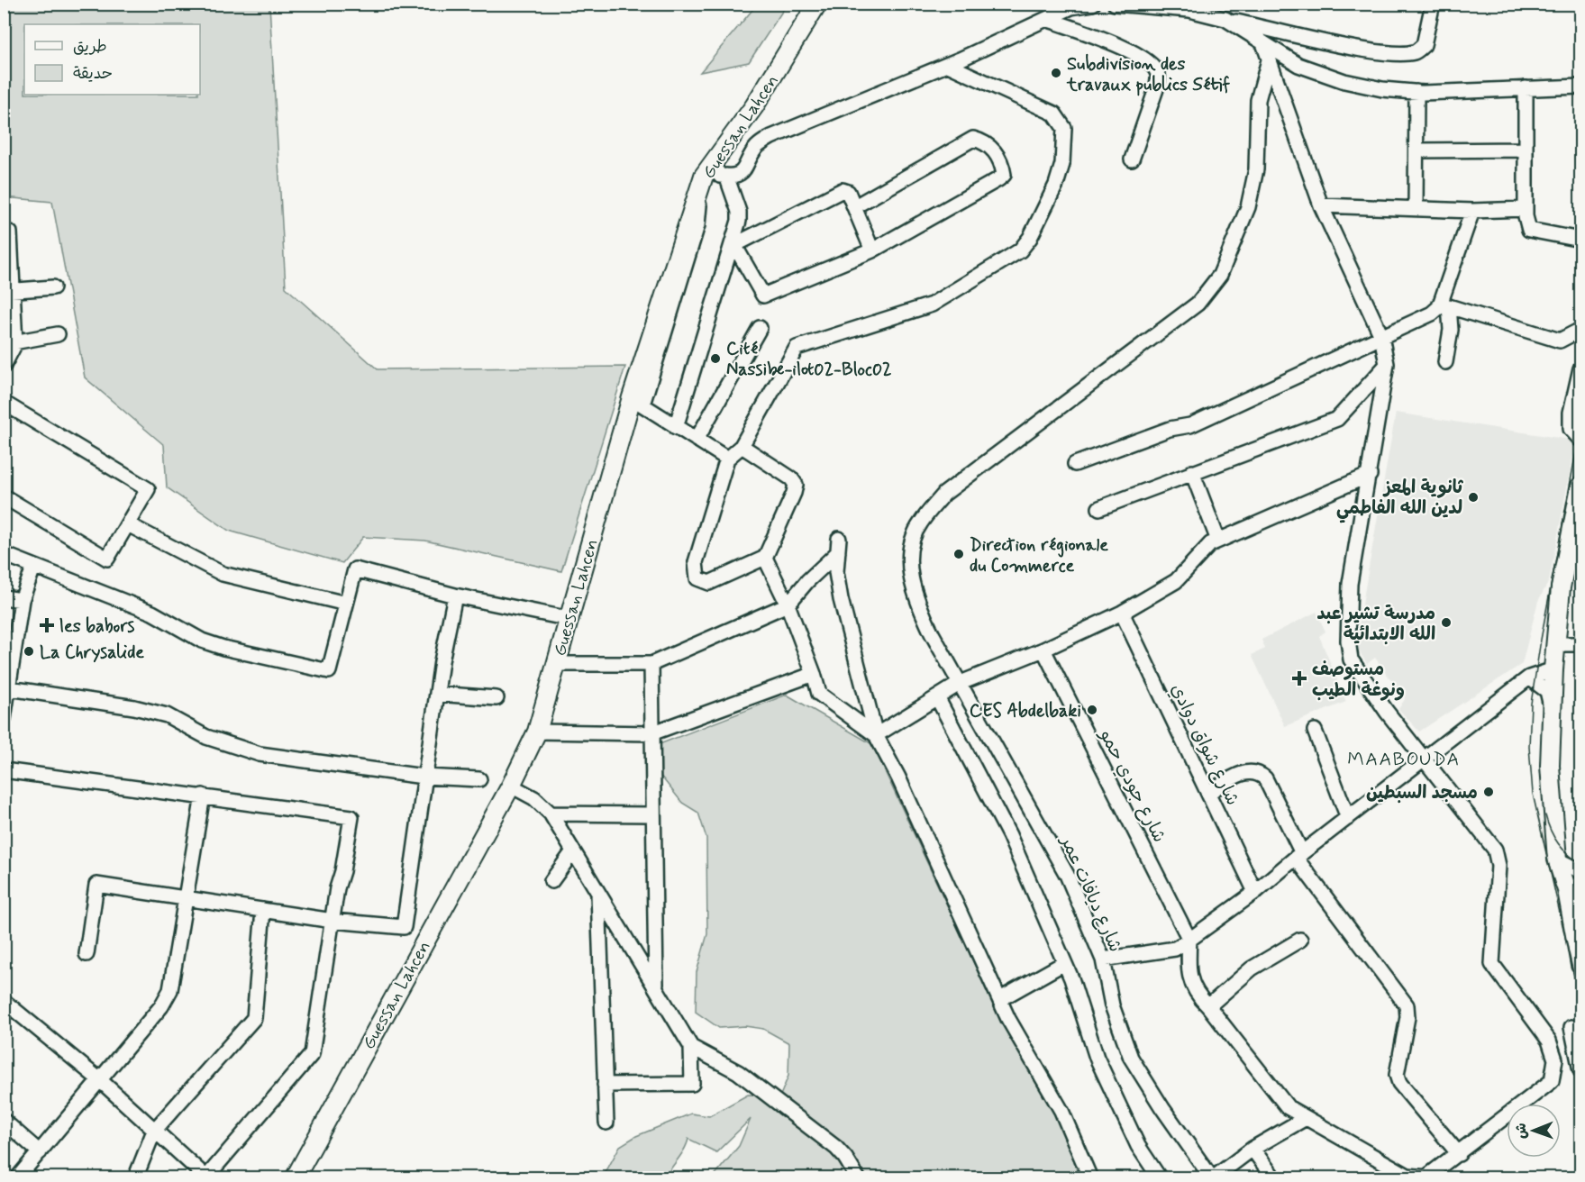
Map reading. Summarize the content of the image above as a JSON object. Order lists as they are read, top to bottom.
{
  "streets": {
    "main road": ["Guessan Lahcen"],
    "street": ["شارع شواق دوادي", "شارع جودي حمو", "شارع ديافات عمر"]
  },
  "districts": ["MAABOUDA"],
  "places": {
    "other": [
      "Subdivision des travaux publics Sétif",
      "Cité Nassibe-ilot02-Bloc02",
      "ثانوية المعز لدين الله الفاطمي",
      "Direction régionale du Commerce",
      "مدرسة تشير عبد الله الابتدائية",
      "La Chrysalide",
      "CES Abdelbaki",
      "مسجد السبطين"
    ],
    "health": ["les babors", "مستوصف ونوغة الطيب"]
  },
  "legend": ["طريق", "حديقة"],
  "north": "left"
}
